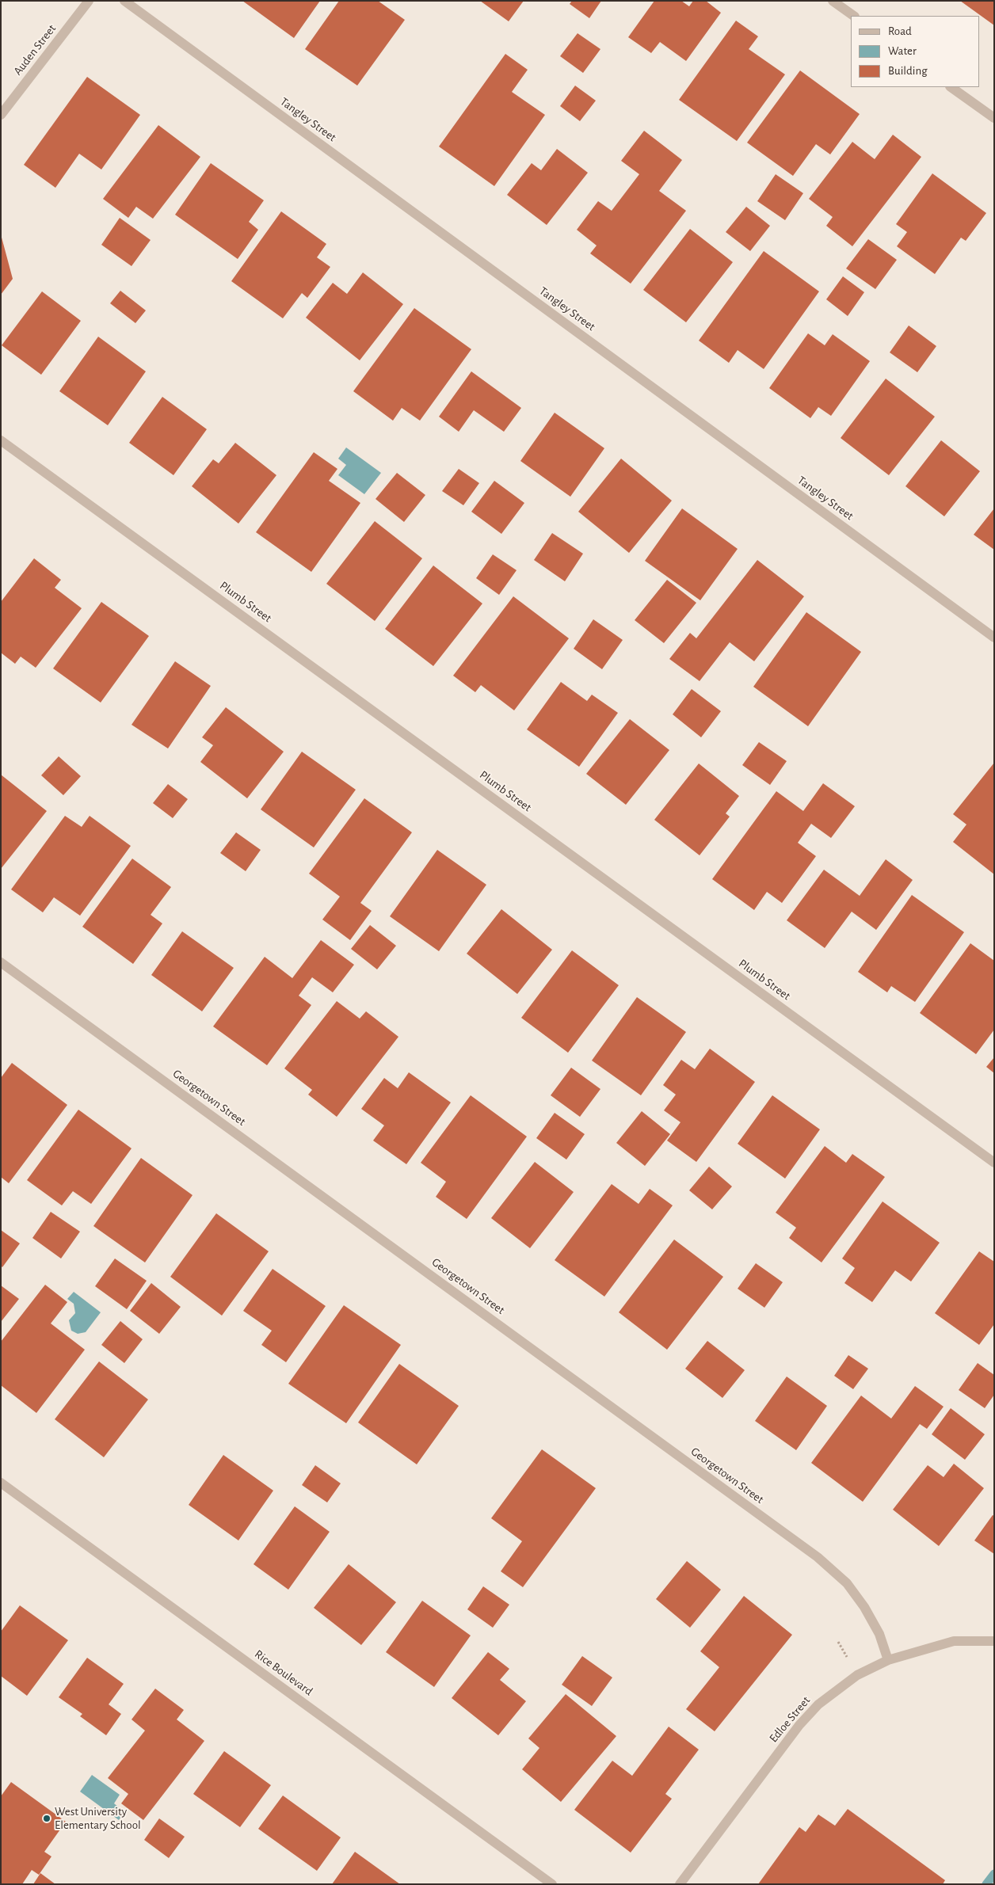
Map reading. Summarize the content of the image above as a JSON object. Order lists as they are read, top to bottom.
{
  "streets": {
    "street": [
      "Auden Street",
      "Tangley Street",
      "Plumb Street",
      "Georgetown Street",
      "Rice Boulevard",
      "Edloe Street"
    ]
  },
  "crossings": [
    ["Georgetown Street", "Edloe Street"]
  ],
  "places": ["West University Elementary School"],
  "legend": ["Road", "Water", "Building"]
}
